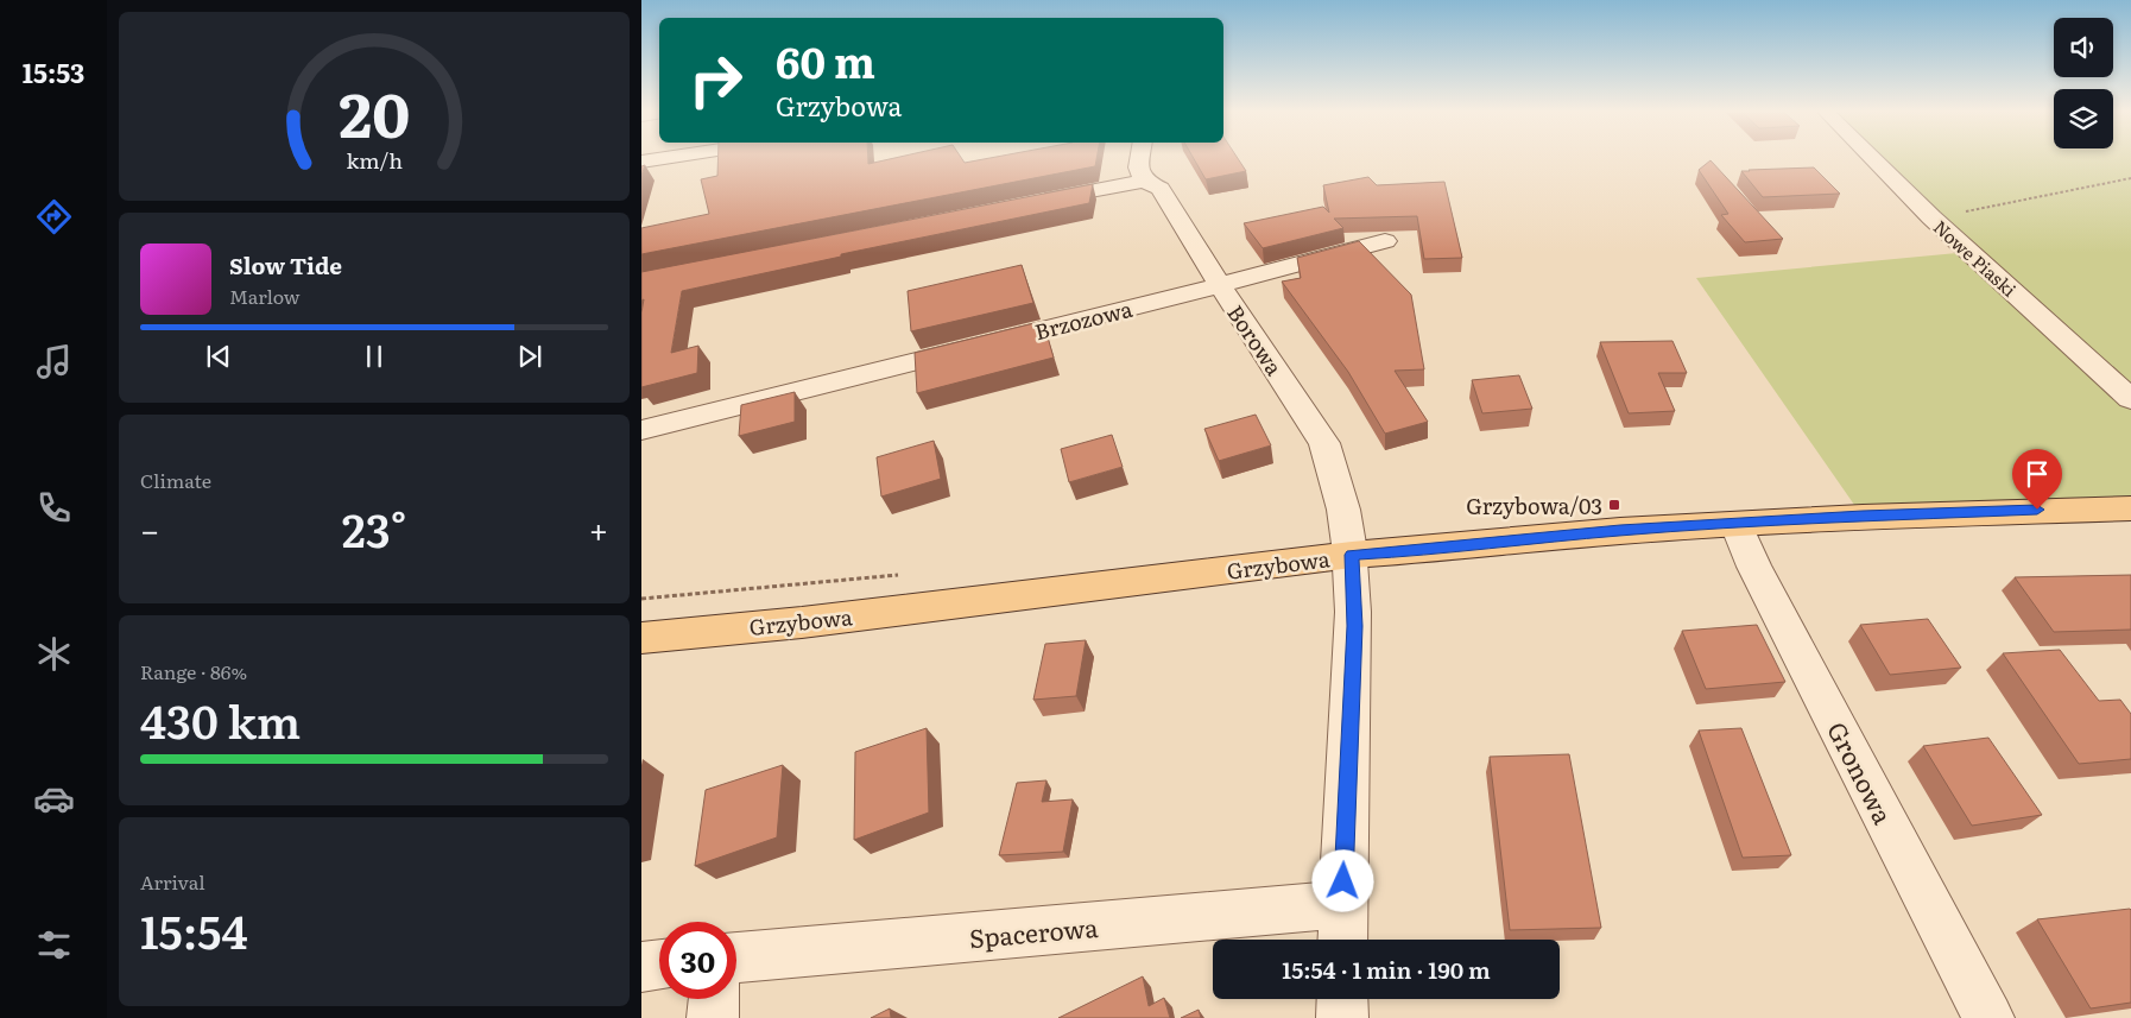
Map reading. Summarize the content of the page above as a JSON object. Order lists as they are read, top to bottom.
{
  "streets": {
    "main road": ["Grzybowa"],
    "street": [
      "Nowe Piaski",
      "Brzozowa",
      "Borowa",
      "Gronowa",
      "Spacerowa"
    ]
  },
  "crossings": [
    ["Brzozowa", "Borowa"],
    ["Borowa", "Grzybowa"],
    ["Borowa", "Spacerowa"],
    ["Grzybowa", "Gronowa"]
  ],
  "places": {
    "transit": ["Grzybowa/03"]
  },
  "page": {
    "tabs": "15:53",
    "turn": ["60 m", "Grzybowa"],
    "song": ["Slow Tide", "Marlow"],
    "tile": [
      "Climate",
      ["Range · 86%", "430 km"],
      ["Arrival", "15:54"]
    ],
    "heat": ["−", "23°", "+"],
    "limit": "30",
    "trip": "15:54 · 1 min · 190 m",
    "gauge": ["20", "km/h"]
  }
}
